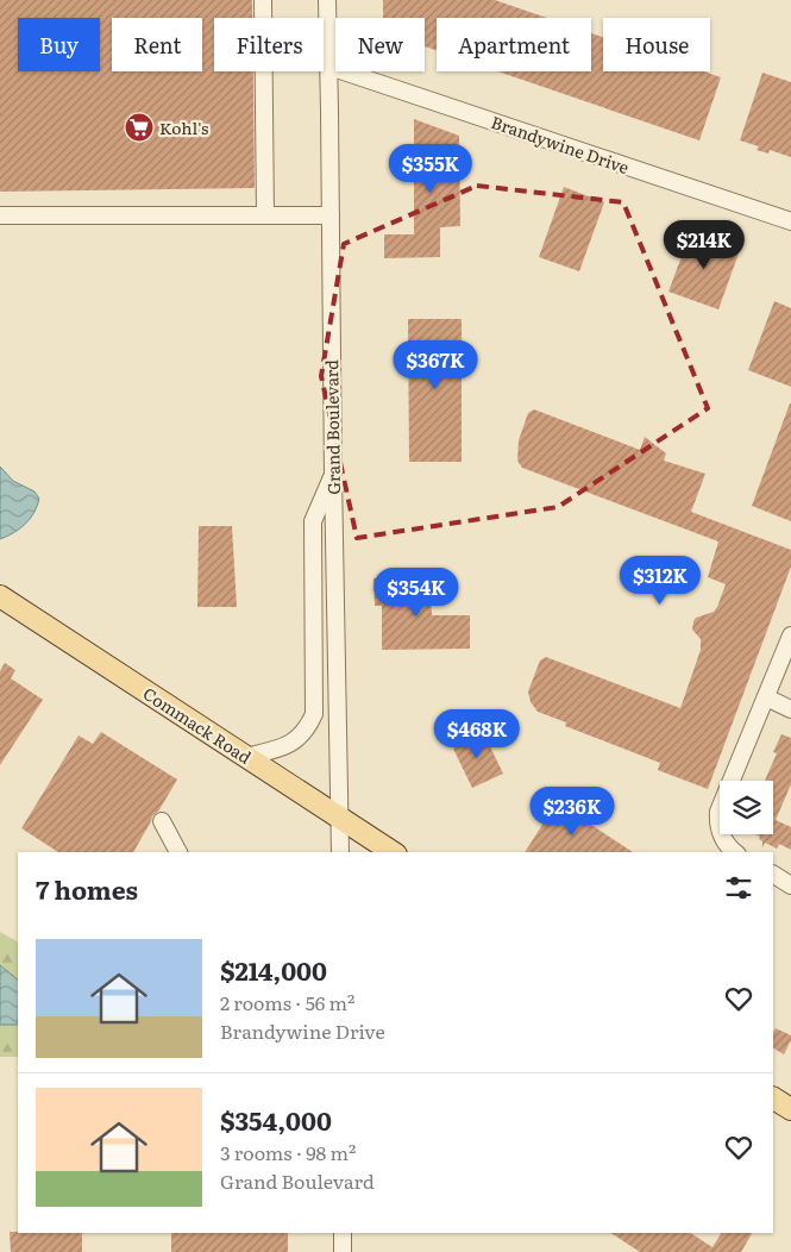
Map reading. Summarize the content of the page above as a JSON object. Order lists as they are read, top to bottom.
{
  "streets": {
    "main road": ["Commack Road"],
    "street": ["Brandywine Drive", "Grand Boulevard"]
  },
  "crossings": [
    ["Brandywine Drive", "Grand Boulevard"],
    ["Grand Boulevard", "Commack Road"]
  ],
  "places": {
    "supermarket": ["Kohl's"]
  },
  "page": {
    "chip": [
      "Buy",
      "Rent",
      "Filters",
      "New",
      "Apartment",
      "House"
    ],
    "price": [
      "$355K",
      "$214K",
      "$367K",
      "$312K",
      "$354K",
      "$468K",
      "$236K"
    ],
    "heading": "7 homes",
    "list": [
      {
        "name": "$214,000",
        "note": "2 rooms · 56 m² · Brandywine Drive"
      },
      {
        "name": "$354,000",
        "note": "3 rooms · 98 m² · Grand Boulevard"
      }
    ]
  }
}
